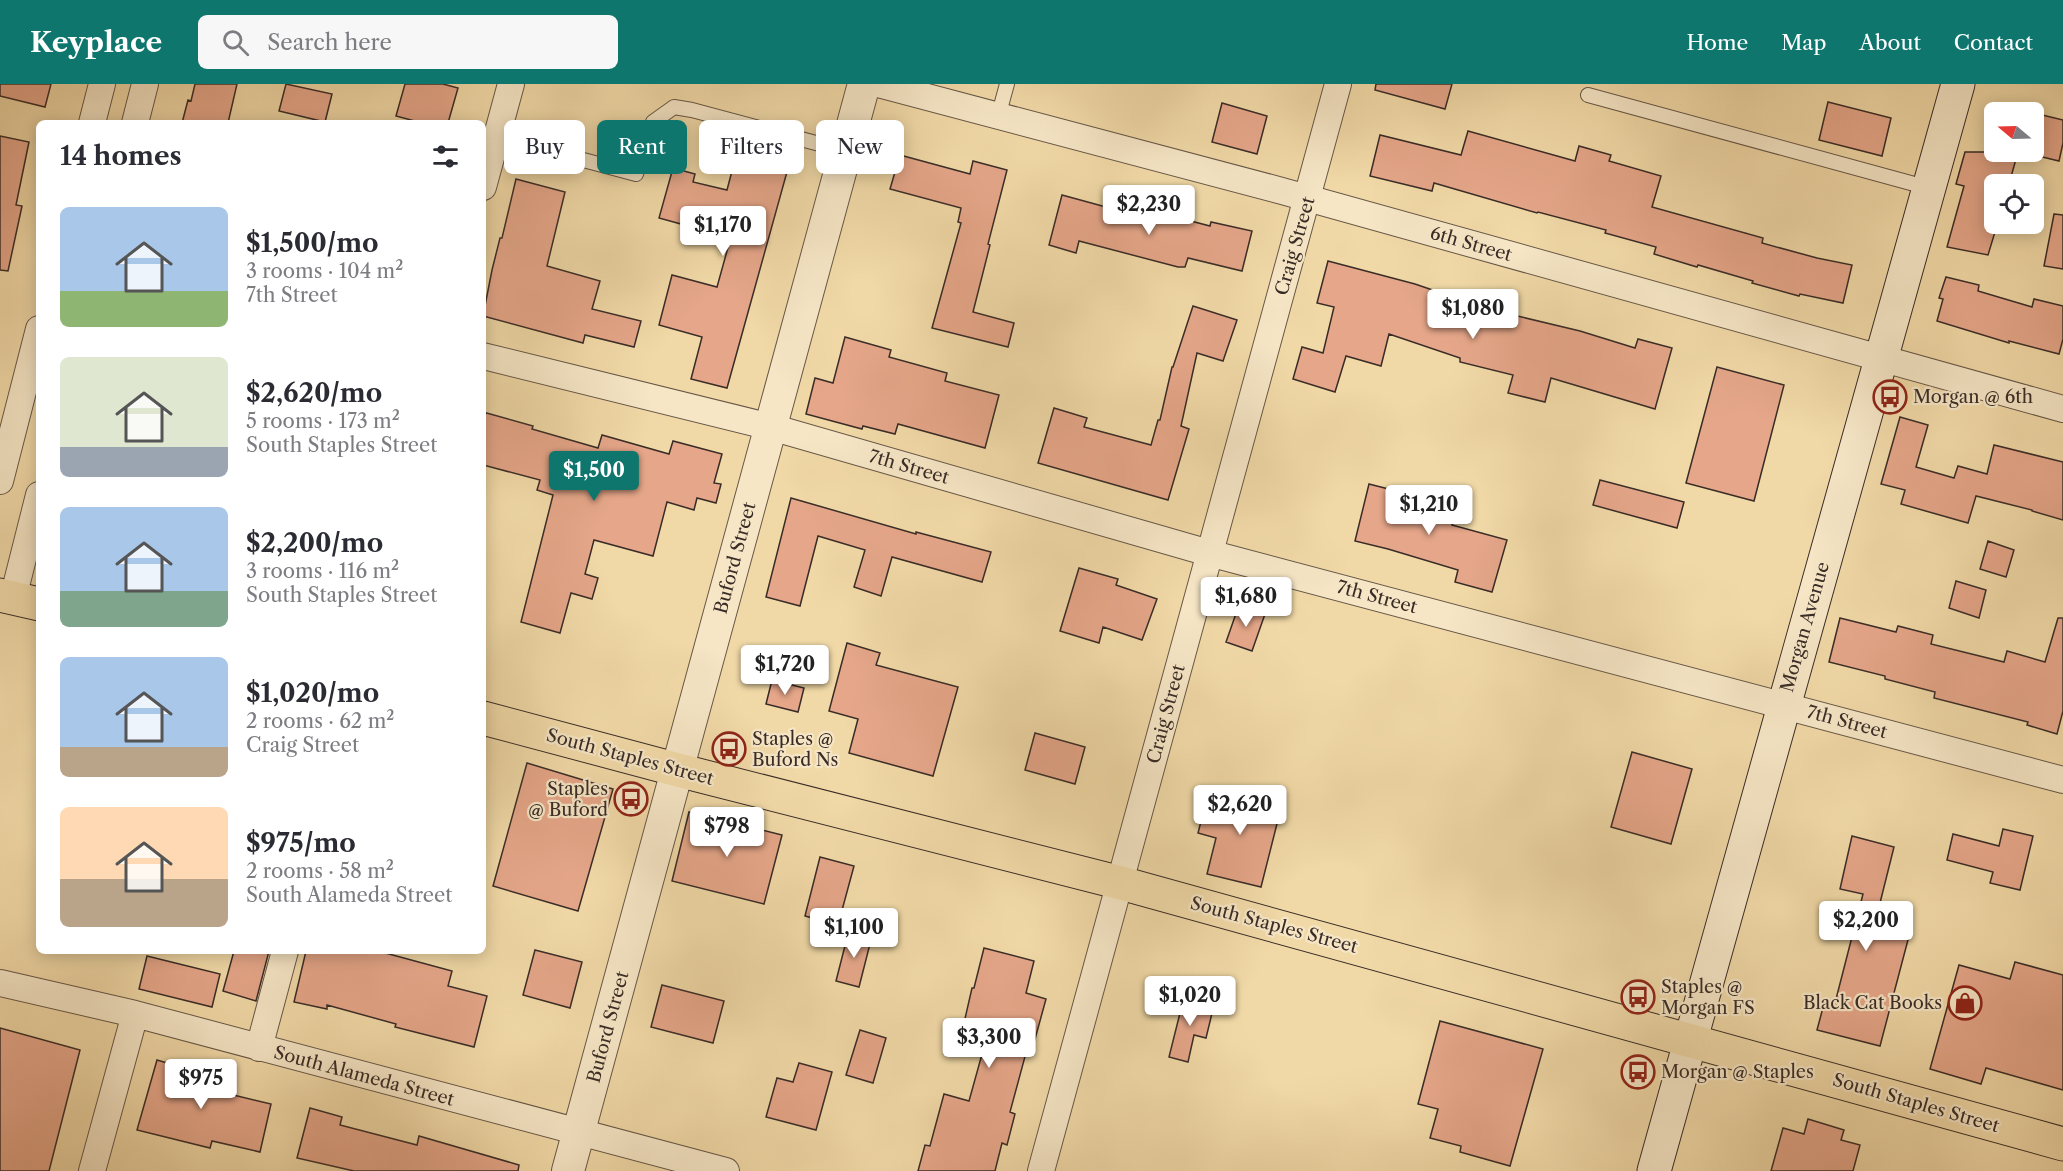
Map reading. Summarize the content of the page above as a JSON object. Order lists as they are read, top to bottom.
{
  "streets": {
    "main road": ["Morgan Avenue", "South Staples Street"],
    "street": [
      "6th Street",
      "Craig Street",
      "7th Street",
      "Buford Street",
      "South Alameda Street"
    ]
  },
  "crossings": [
    ["6th Street", "Craig Street"],
    ["6th Street", "Morgan Avenue"],
    ["Craig Street", "7th Street"],
    ["Craig Street", "South Staples Street"],
    ["7th Street", "Buford Street"],
    ["7th Street", "Morgan Avenue"],
    ["Buford Street", "South Staples Street"],
    ["Buford Street", "South Alameda Street"],
    ["Morgan Avenue", "South Staples Street"]
  ],
  "places": {
    "bus stop": [
      "Morgan @ 6th",
      "Staples @ Buford Ns",
      "Staples @ Buford",
      "Staples @ Morgan FS",
      "Morgan @ Staples"
    ],
    "shop": ["Black Cat Books"]
  },
  "north": "left",
  "page": {
    "header": "Keyplace",
    "search": "Search here",
    "nav": [
      "Home",
      "Map",
      "About",
      "Contact"
    ],
    "chip": [
      "Buy",
      "Rent",
      "Filters",
      "New"
    ],
    "heading": "14 homes",
    "price": [
      "$2,230",
      "$1,170",
      "$1,080",
      "$1,500",
      "$1,210",
      "$1,680",
      "$1,720",
      "$2,620",
      "$798",
      "$2,200",
      "$1,100",
      "$1,020",
      "$3,300",
      "$975"
    ],
    "list": [
      {
        "name": "$1,500/mo",
        "note": "3 rooms · 104 m² · 7th Street"
      },
      {
        "name": "$2,620/mo",
        "note": "5 rooms · 173 m² · South Staples Street"
      },
      {
        "name": "$2,200/mo",
        "note": "3 rooms · 116 m² · South Staples Street"
      },
      {
        "name": "$1,020/mo",
        "note": "2 rooms · 62 m² · Craig Street"
      },
      {
        "name": "$975/mo",
        "note": "2 rooms · 58 m² · South Alameda Street"
      }
    ]
  }
}
